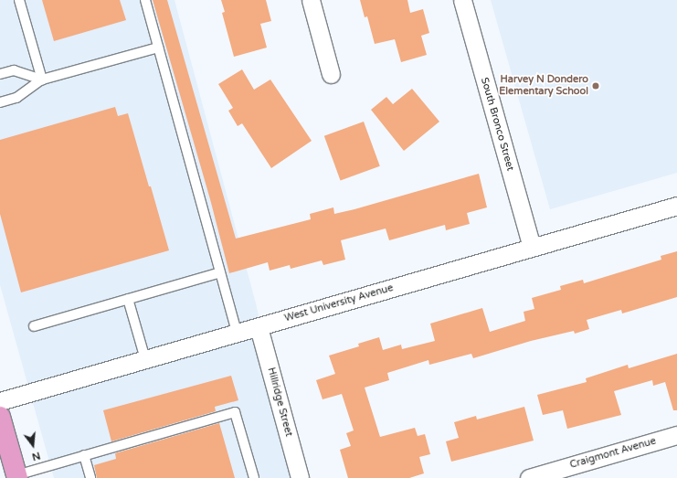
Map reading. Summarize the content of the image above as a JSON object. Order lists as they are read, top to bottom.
{
  "streets": {
    "street": [
      "South Bronco Street",
      "West University Avenue",
      "Hillridge Street",
      "Craigmont Avenue"
    ]
  },
  "crossings": [
    ["South Bronco Street", "West University Avenue"],
    ["West University Avenue", "Hillridge Street"]
  ],
  "places": ["Harvey N Dondero Elementary School"],
  "north": "bottom"
}
